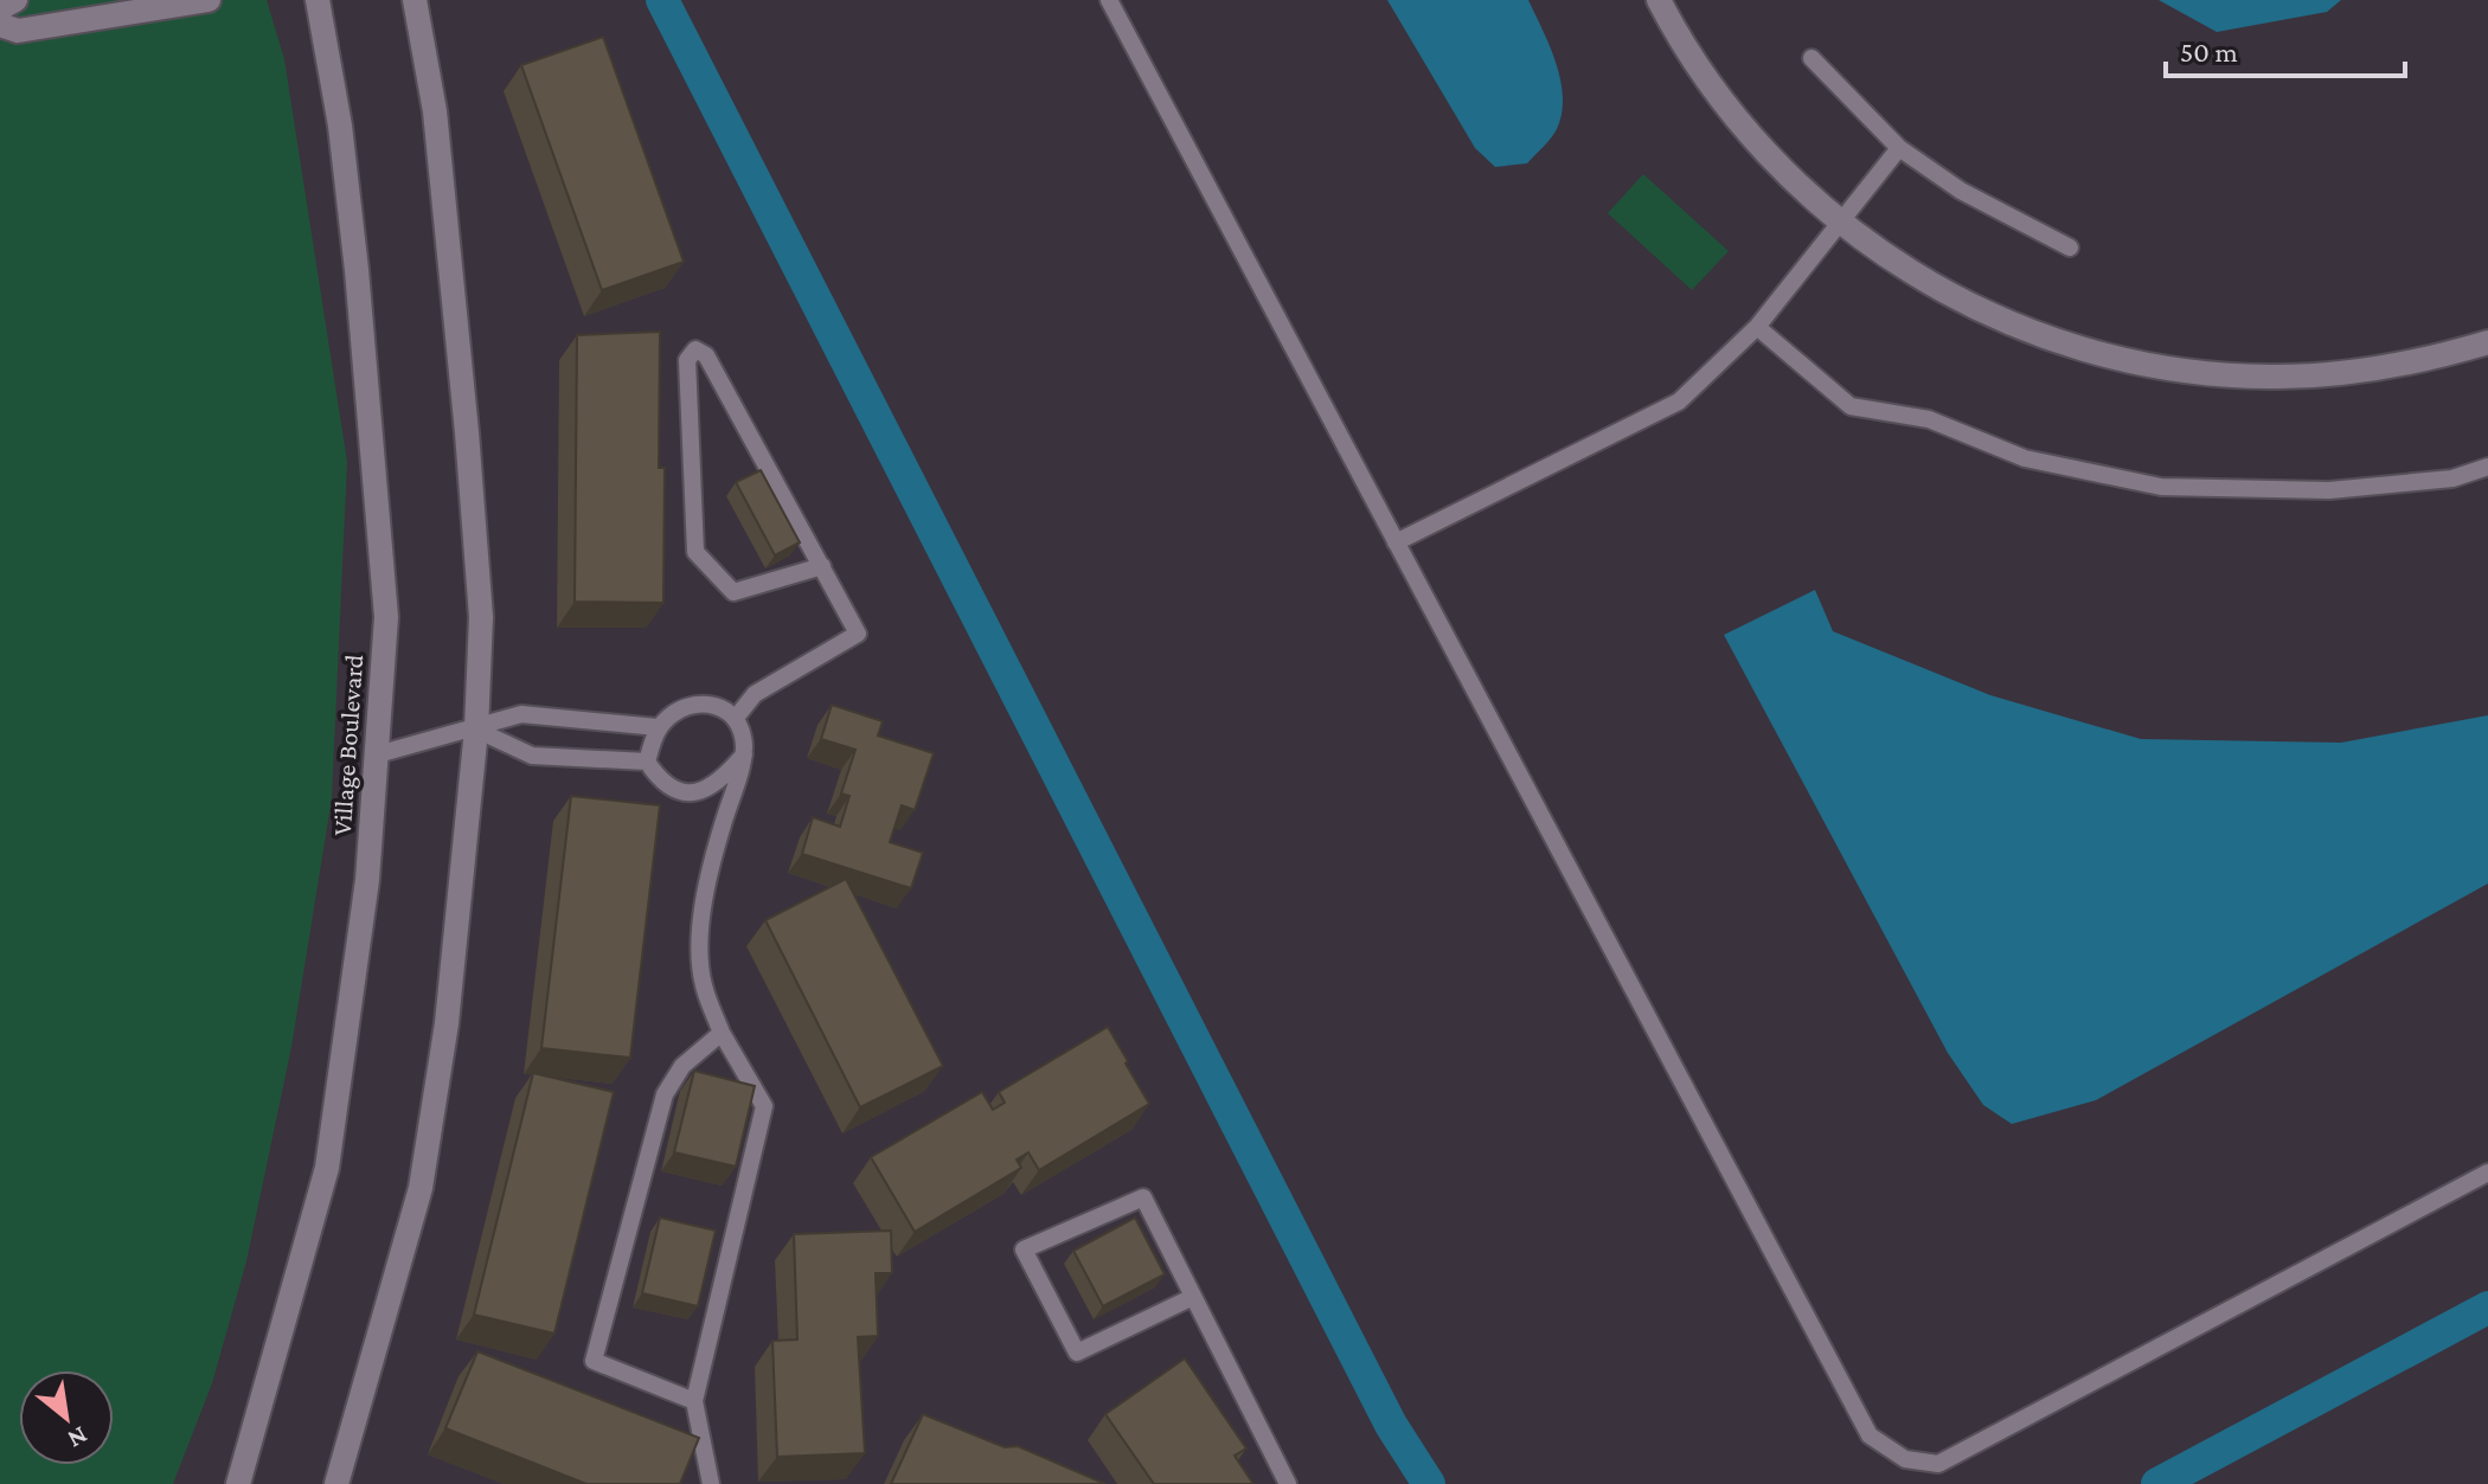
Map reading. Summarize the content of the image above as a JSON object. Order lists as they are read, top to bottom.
{
  "streets": {
    "street": ["Village Boulevard"]
  },
  "scale_bar": "50 m",
  "north": "bottom right"
}
